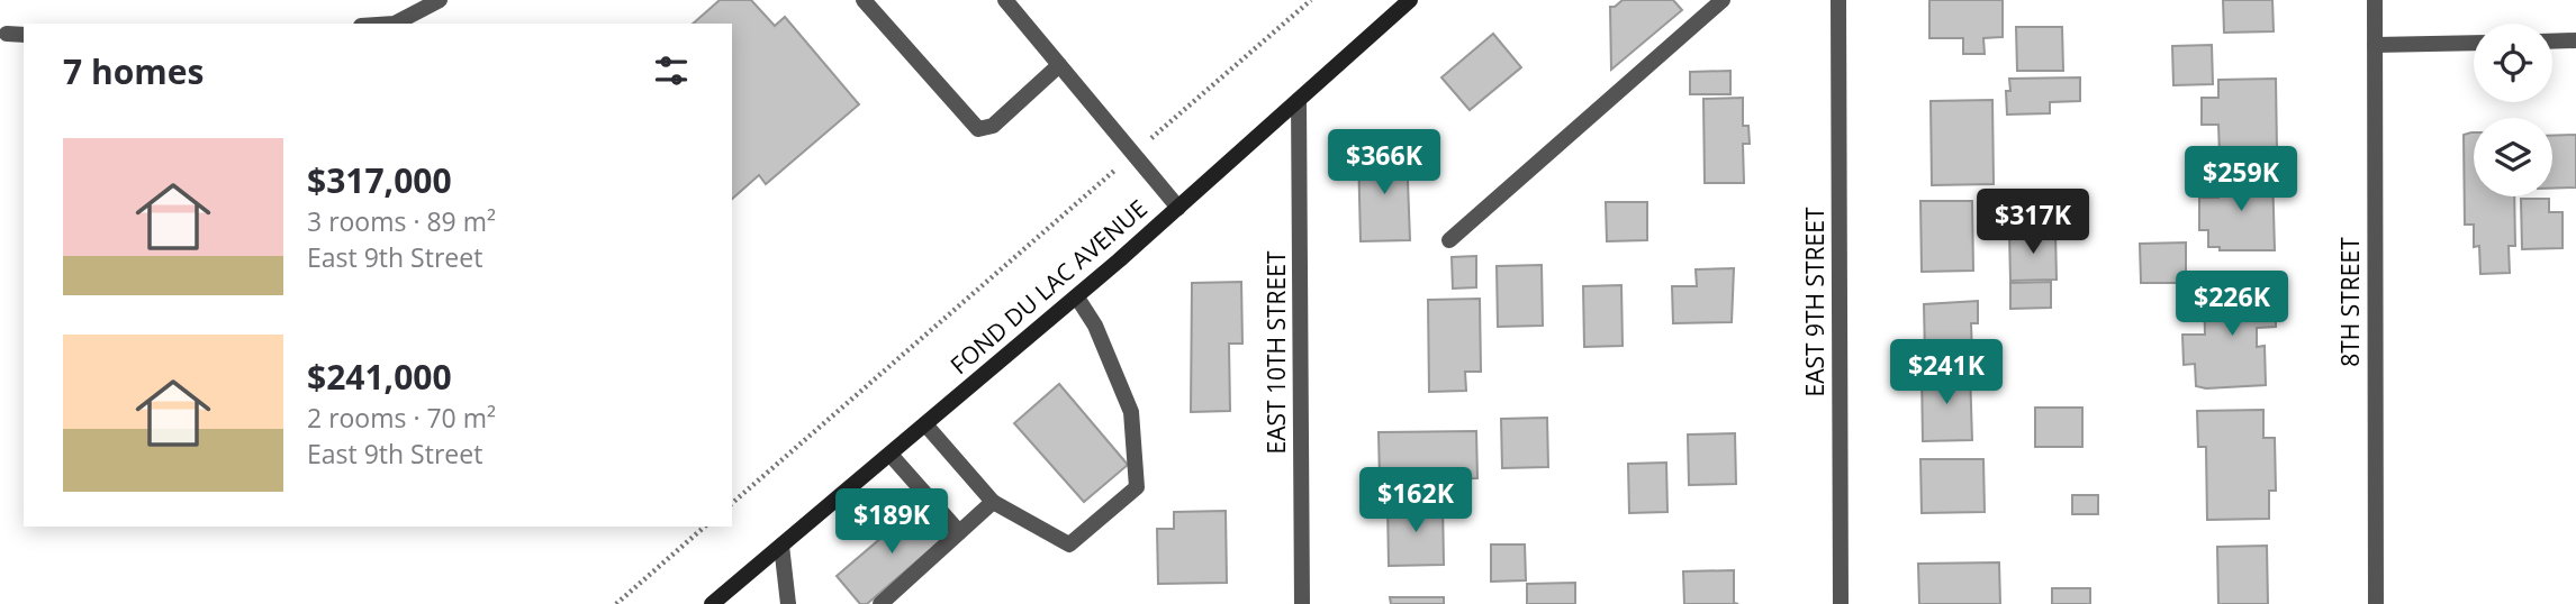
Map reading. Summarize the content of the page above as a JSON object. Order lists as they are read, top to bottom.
{
  "streets": {
    "main road": ["FOND DU LAC AVENUE"],
    "street": ["EAST 9TH STREET", "8TH STREET", "EAST 10TH STREET"]
  },
  "crossings": [
    ["FOND DU LAC AVENUE", "EAST 10TH STREET"]
  ],
  "page": {
    "heading": "7 homes",
    "list": [
      {
        "name": "$317,000",
        "note": "3 rooms · 89 m² · East 9th Street"
      },
      {
        "name": "$241,000",
        "note": "2 rooms · 70 m² · East 9th Street"
      }
    ],
    "price": [
      "$366K",
      "$259K",
      "$317K",
      "$226K",
      "$241K",
      "$162K",
      "$189K"
    ]
  }
}
